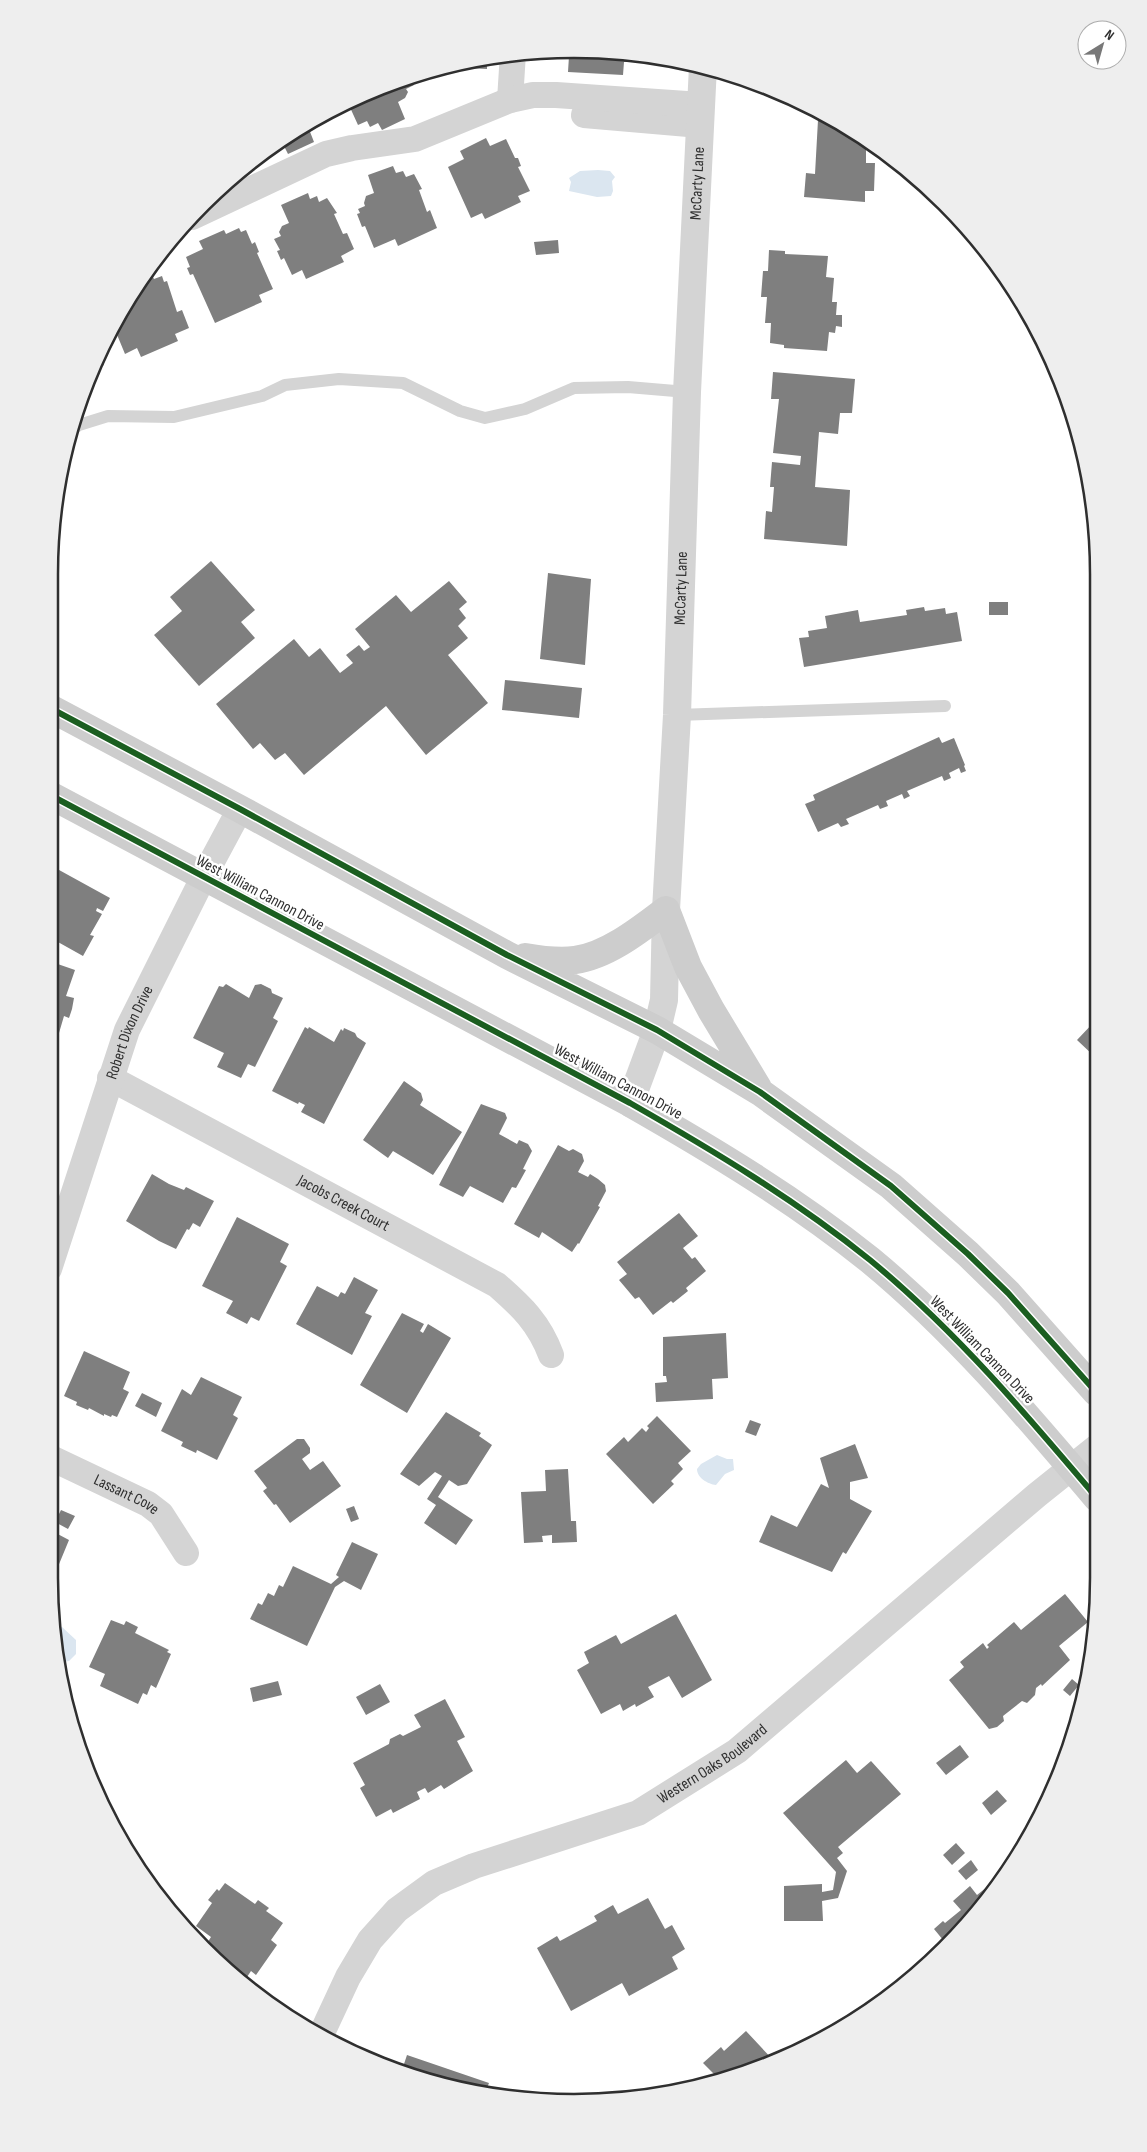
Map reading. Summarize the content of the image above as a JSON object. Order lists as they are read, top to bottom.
{
  "streets": {
    "main road": ["West William Cannon Drive"],
    "street": [
      "McCarty Lane",
      "Robert Dixon Drive",
      "Jacobs Creek Court",
      "Lassant Cove",
      "Western Oaks Boulevard"
    ]
  },
  "crossings": [
    ["McCarty Lane", "West William Cannon Drive"],
    ["West William Cannon Drive", "Robert Dixon Drive"],
    ["West William Cannon Drive", "Western Oaks Boulevard"],
    ["Robert Dixon Drive", "Jacobs Creek Court"]
  ],
  "north": "top right"
}
